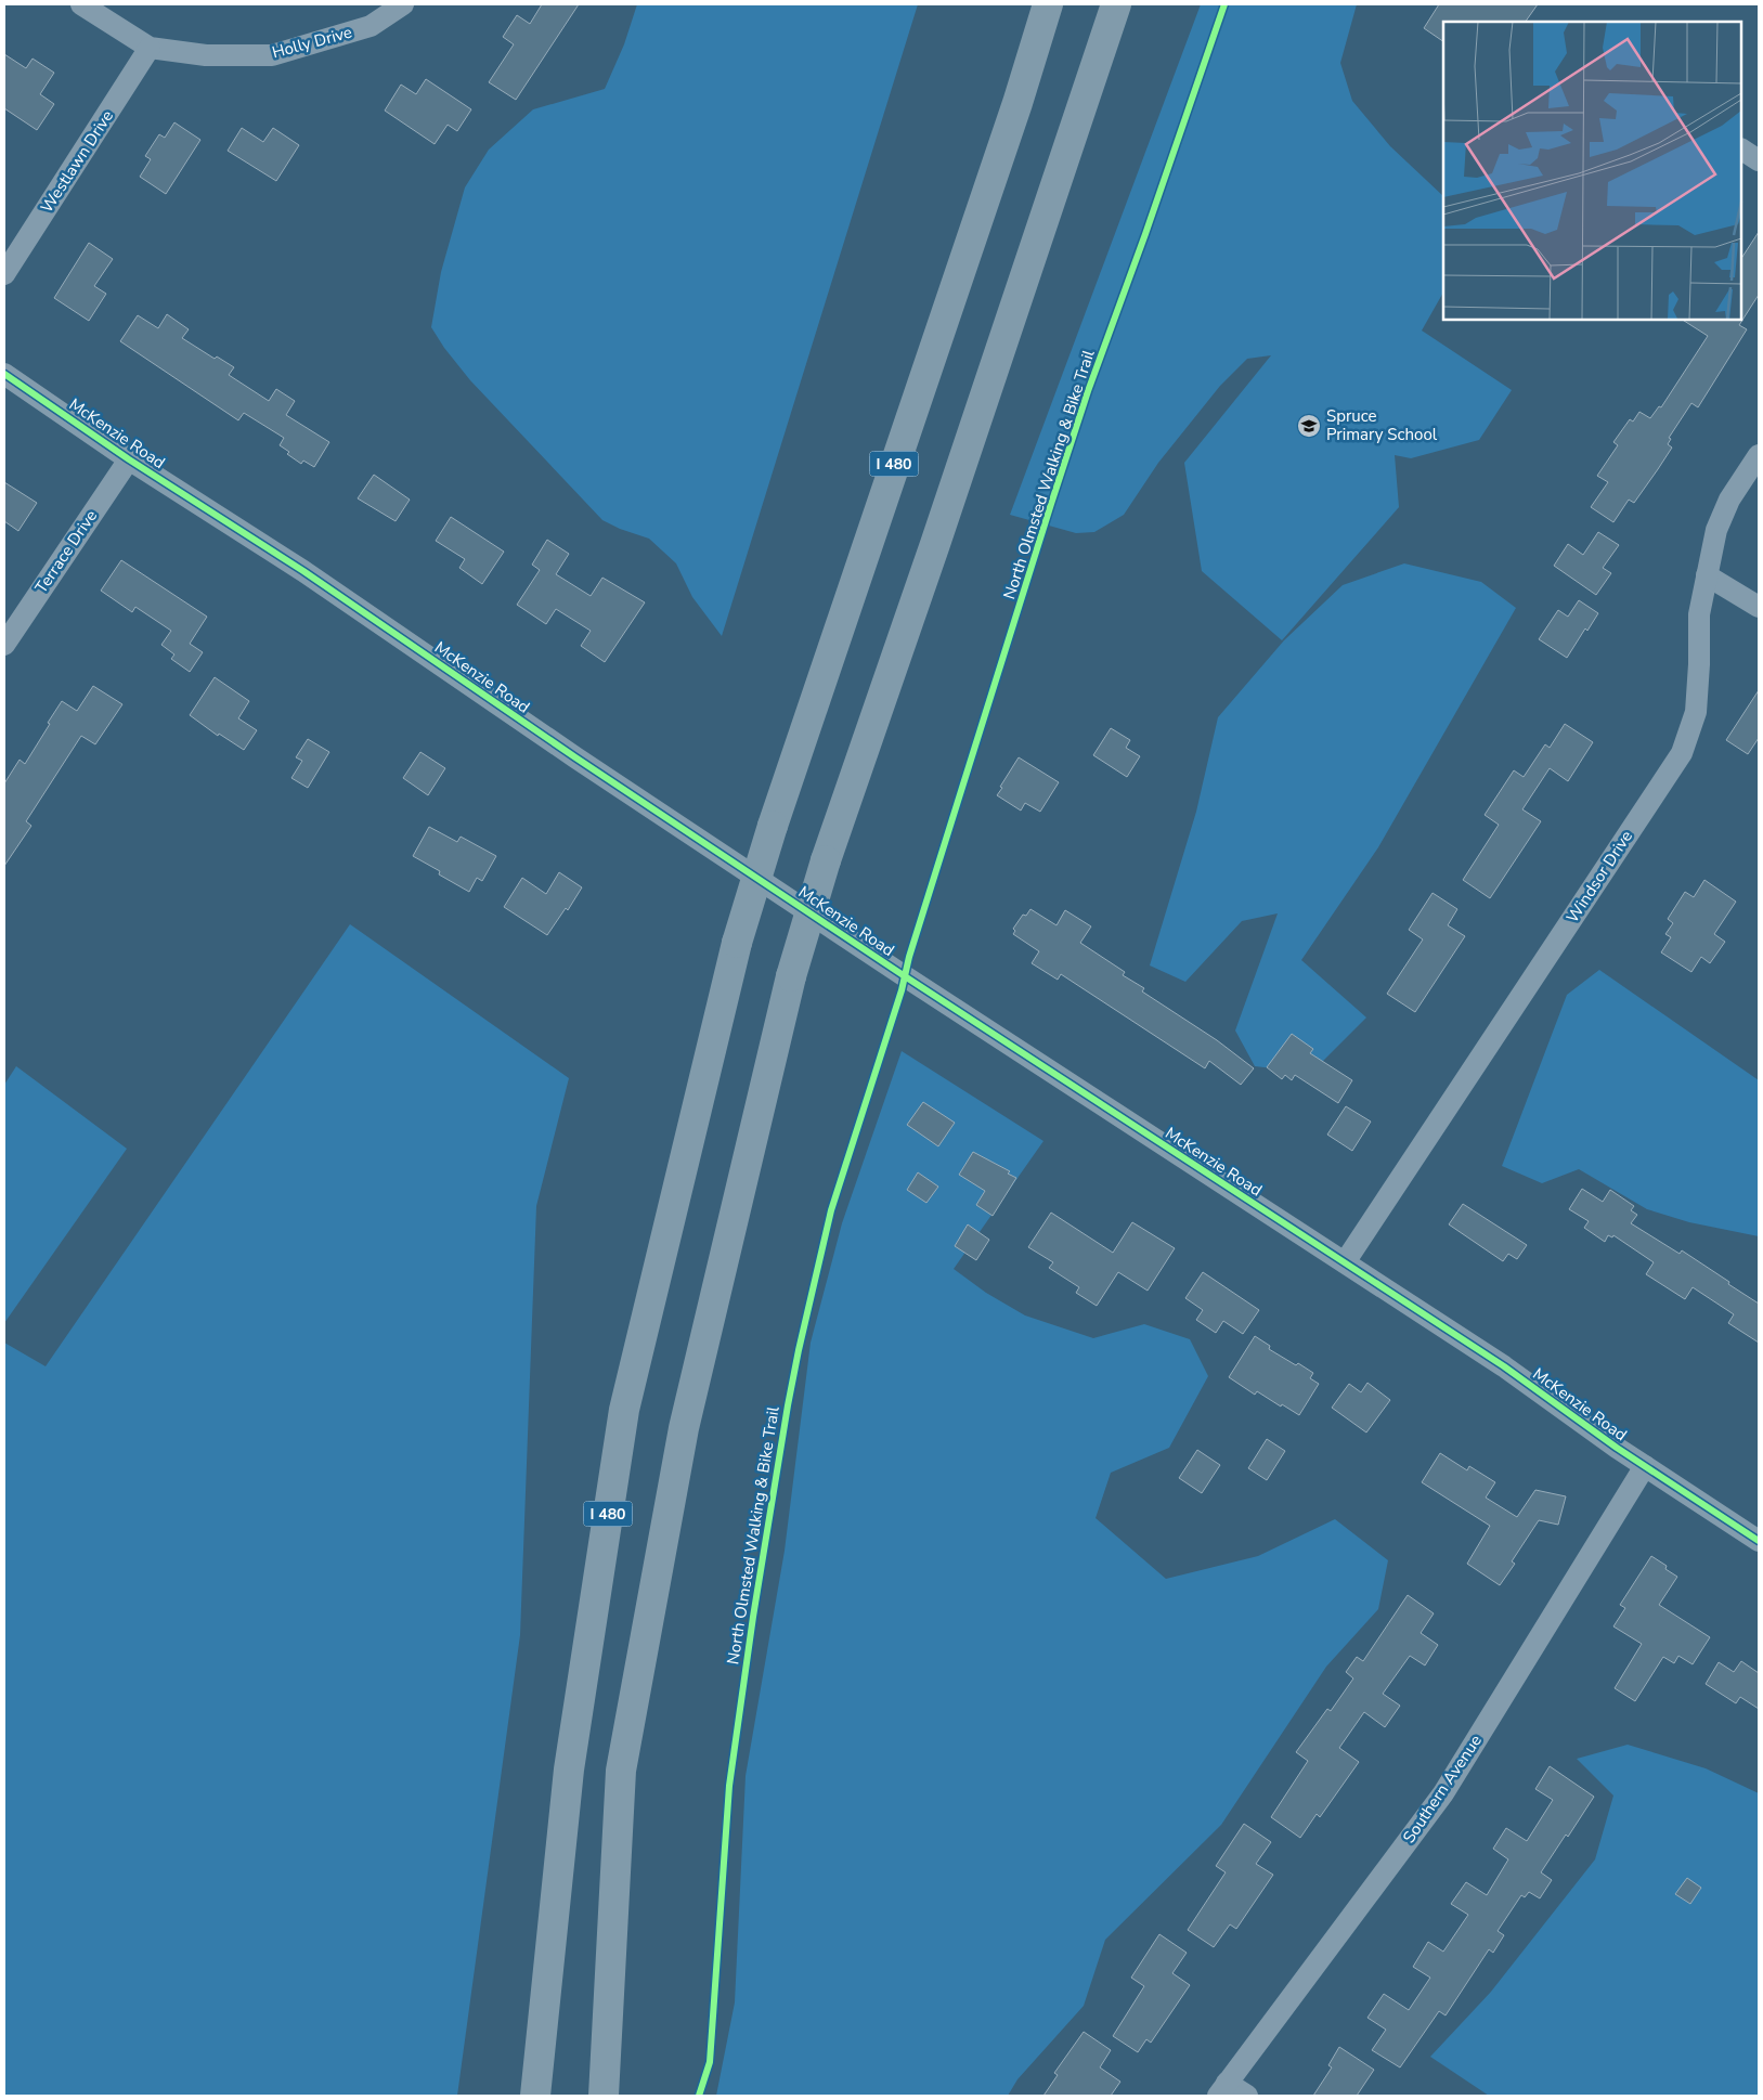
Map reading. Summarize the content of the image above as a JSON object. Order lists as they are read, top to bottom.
{
  "streets": {
    "highway": ["I 480"],
    "street": [
      "Holly Drive",
      "Westlawn Drive",
      "McKenzie Road",
      "Terrace Drive",
      "Windsor Drive",
      "Southern Avenue"
    ],
    "cycle path": ["North Olmsted Walking & Bike Trail"]
  },
  "crossings": [
    ["Holly Drive", "Westlawn Drive"],
    ["McKenzie Road", "Terrace Drive"],
    ["McKenzie Road", "Windsor Drive"],
    ["McKenzie Road", "Southern Avenue"]
  ],
  "places": {
    "school or university": ["Spruce Primary School"]
  }
}
